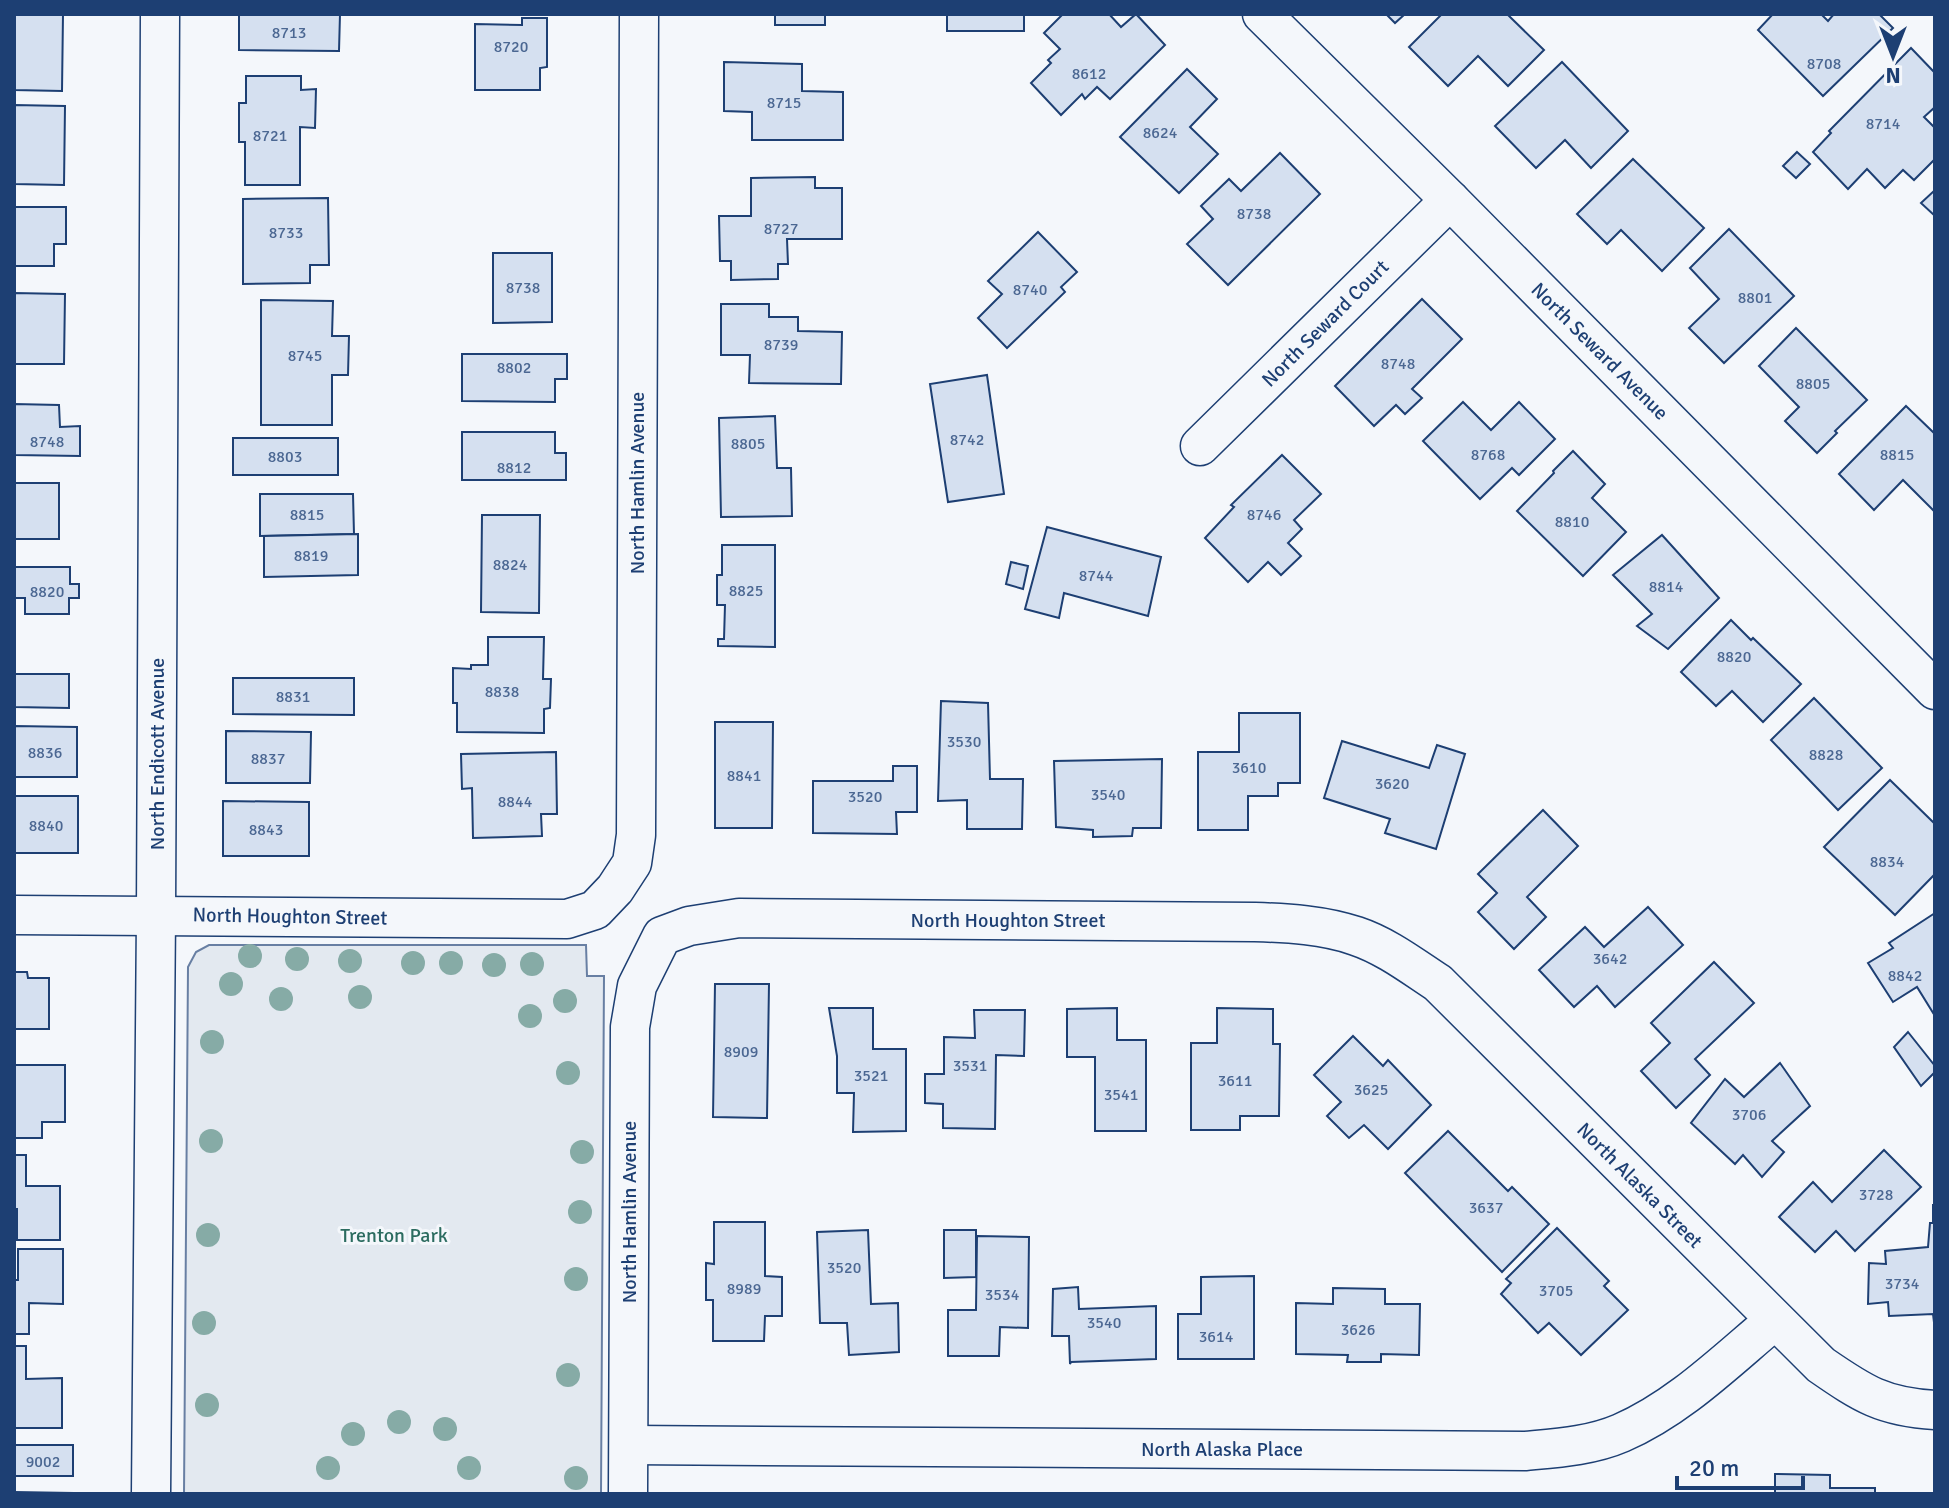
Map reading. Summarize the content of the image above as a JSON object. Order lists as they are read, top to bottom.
{
  "streets": {
    "street": [
      "North Seward Court",
      "North Seward Avenue",
      "North Hamlin Avenue",
      "North Endicott Avenue",
      "North Houghton Street",
      "North Alaska Street",
      "North Alaska Place"
    ]
  },
  "crossings": [
    ["North Seward Court", "North Seward Avenue"],
    ["North Hamlin Avenue", "North Houghton Street"],
    ["North Hamlin Avenue", "North Alaska Place"],
    ["North Endicott Avenue", "North Houghton Street"],
    ["North Houghton Street", "North Alaska Street"],
    ["North Alaska Street", "North Alaska Place"]
  ],
  "parks": ["Trenton Park"],
  "house_numbers": [
    "8713",
    "8720",
    "8708",
    "8612",
    "8715",
    "8714",
    "8624",
    "8721",
    "8738",
    "8727",
    "8733",
    "8738",
    "8740",
    "8801",
    "8739",
    "8745",
    "8748",
    "8802",
    "8805",
    "8742",
    "8748",
    "8805",
    "8768",
    "8815",
    "8803",
    "8812",
    "8815",
    "8746",
    "8810",
    "8819",
    "8824",
    "8744",
    "8814",
    "8825",
    "8820",
    "8820",
    "8838",
    "8831",
    "3530",
    "8836",
    "8828",
    "8837",
    "3610",
    "8841",
    "3620",
    "3540",
    "3520",
    "8844",
    "8840",
    "8843",
    "8834",
    "3642",
    "8842",
    "8909",
    "3531",
    "3521",
    "3611",
    "3625",
    "3541",
    "3706",
    "3728",
    "3637",
    "3520",
    "3734",
    "8989",
    "3705",
    "3534",
    "3540",
    "3626",
    "3614",
    "9002"
  ],
  "scale_bar": "20 m",
  "north": "bottom"
}
